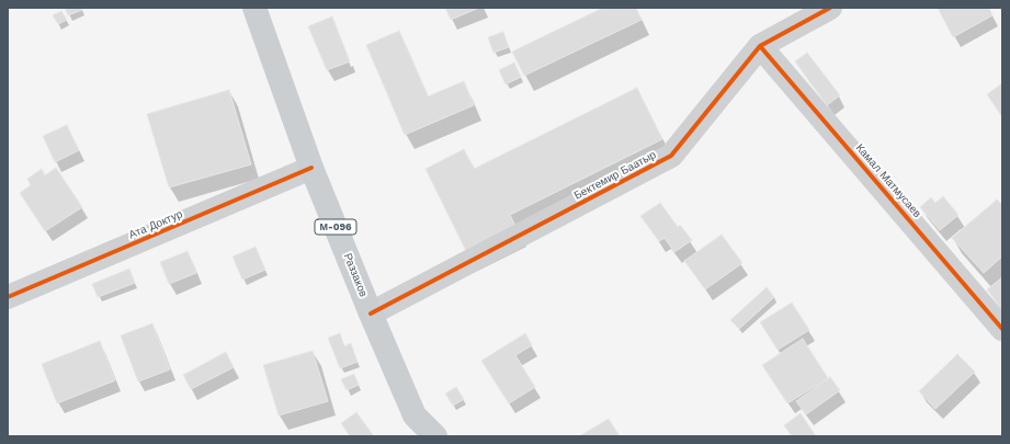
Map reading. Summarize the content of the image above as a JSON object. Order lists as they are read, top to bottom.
{
  "streets": {
    "main road": ["М-096", "Раззаков"],
    "street": ["Бектемир Баатыр", "Камал Матмусаев", "Ата Доктур"]
  },
  "crossings": [
    ["Бектемир Баатыр", "Камал Матмусаев"],
    ["Бектемир Баатыр", "Раззаков"],
    ["Ата Доктур", "Раззаков"]
  ]
}
